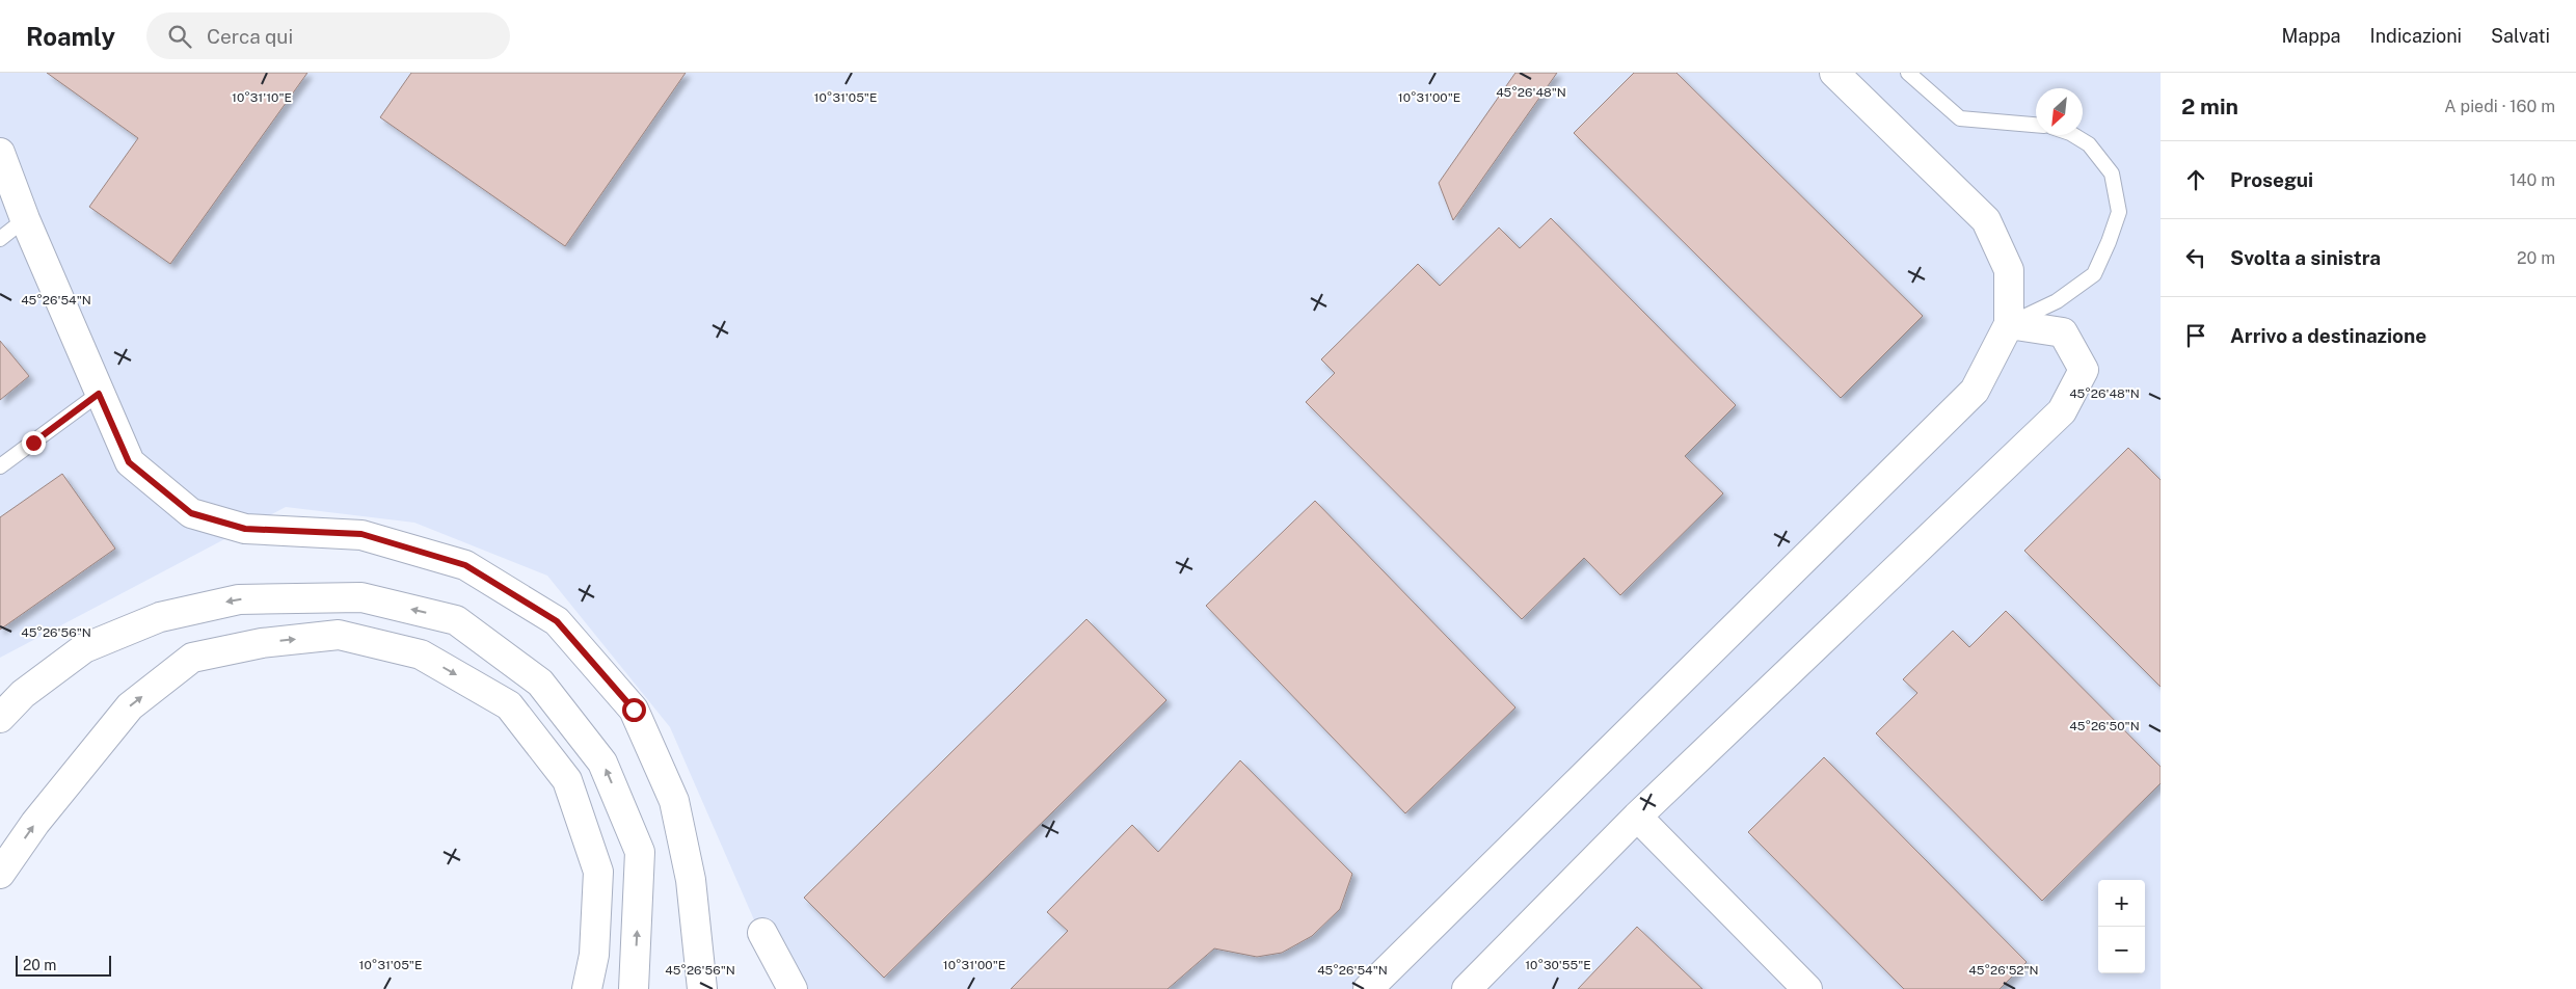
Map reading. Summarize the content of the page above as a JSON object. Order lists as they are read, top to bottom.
{
  "scale_bar": "20 m",
  "north": "bottom left",
  "page": {
    "header": "Roamly",
    "search": "Cerca qui",
    "nav": ["Mappa", "Indicazioni", "Salvati"],
    "heading": ["2 min", "A piedi · 160 m"],
    "list": [
      ["Prosegui", "140 m"],
      ["Svolta a sinistra", "20 m"],
      "Arrivo a destinazione"
    ],
    "map_buttons": ["+", "−"],
    "scale": "20 m"
  },
  "coordinates": [
    "45°26'48\"N",
    "10°31'10\"E",
    "10°31'05\"E",
    "10°31'00\"E",
    "45°26'54\"N",
    "45°26'56\"N",
    "45°26'50\"N",
    "10°30'55\"E",
    "45°26'52\"N"
  ]
}
